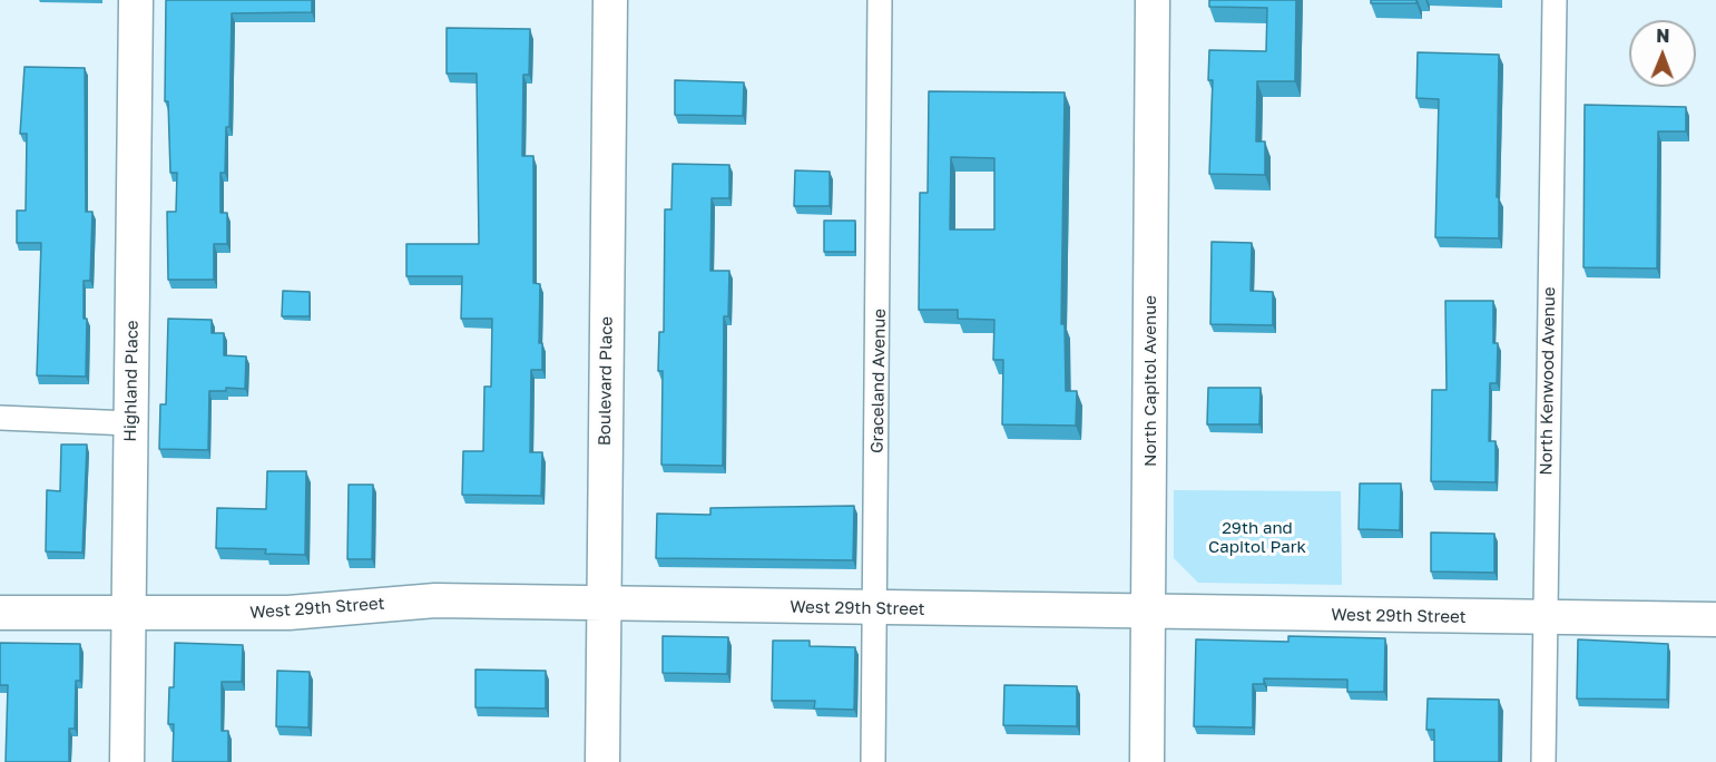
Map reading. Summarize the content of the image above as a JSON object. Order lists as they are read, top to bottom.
{
  "streets": {
    "main road": [
      "Highland Place",
      "Boulevard Place",
      "North Capitol Avenue",
      "West 29th Street"
    ],
    "street": ["Graceland Avenue", "North Kenwood Avenue"]
  },
  "crossings": [
    ["Highland Place", "West 29th Street"],
    ["Boulevard Place", "West 29th Street"],
    ["Graceland Avenue", "West 29th Street"],
    ["North Capitol Avenue", "West 29th Street"],
    ["North Kenwood Avenue", "West 29th Street"]
  ],
  "parks": ["29th and Capitol Park"],
  "north": "top"
}
